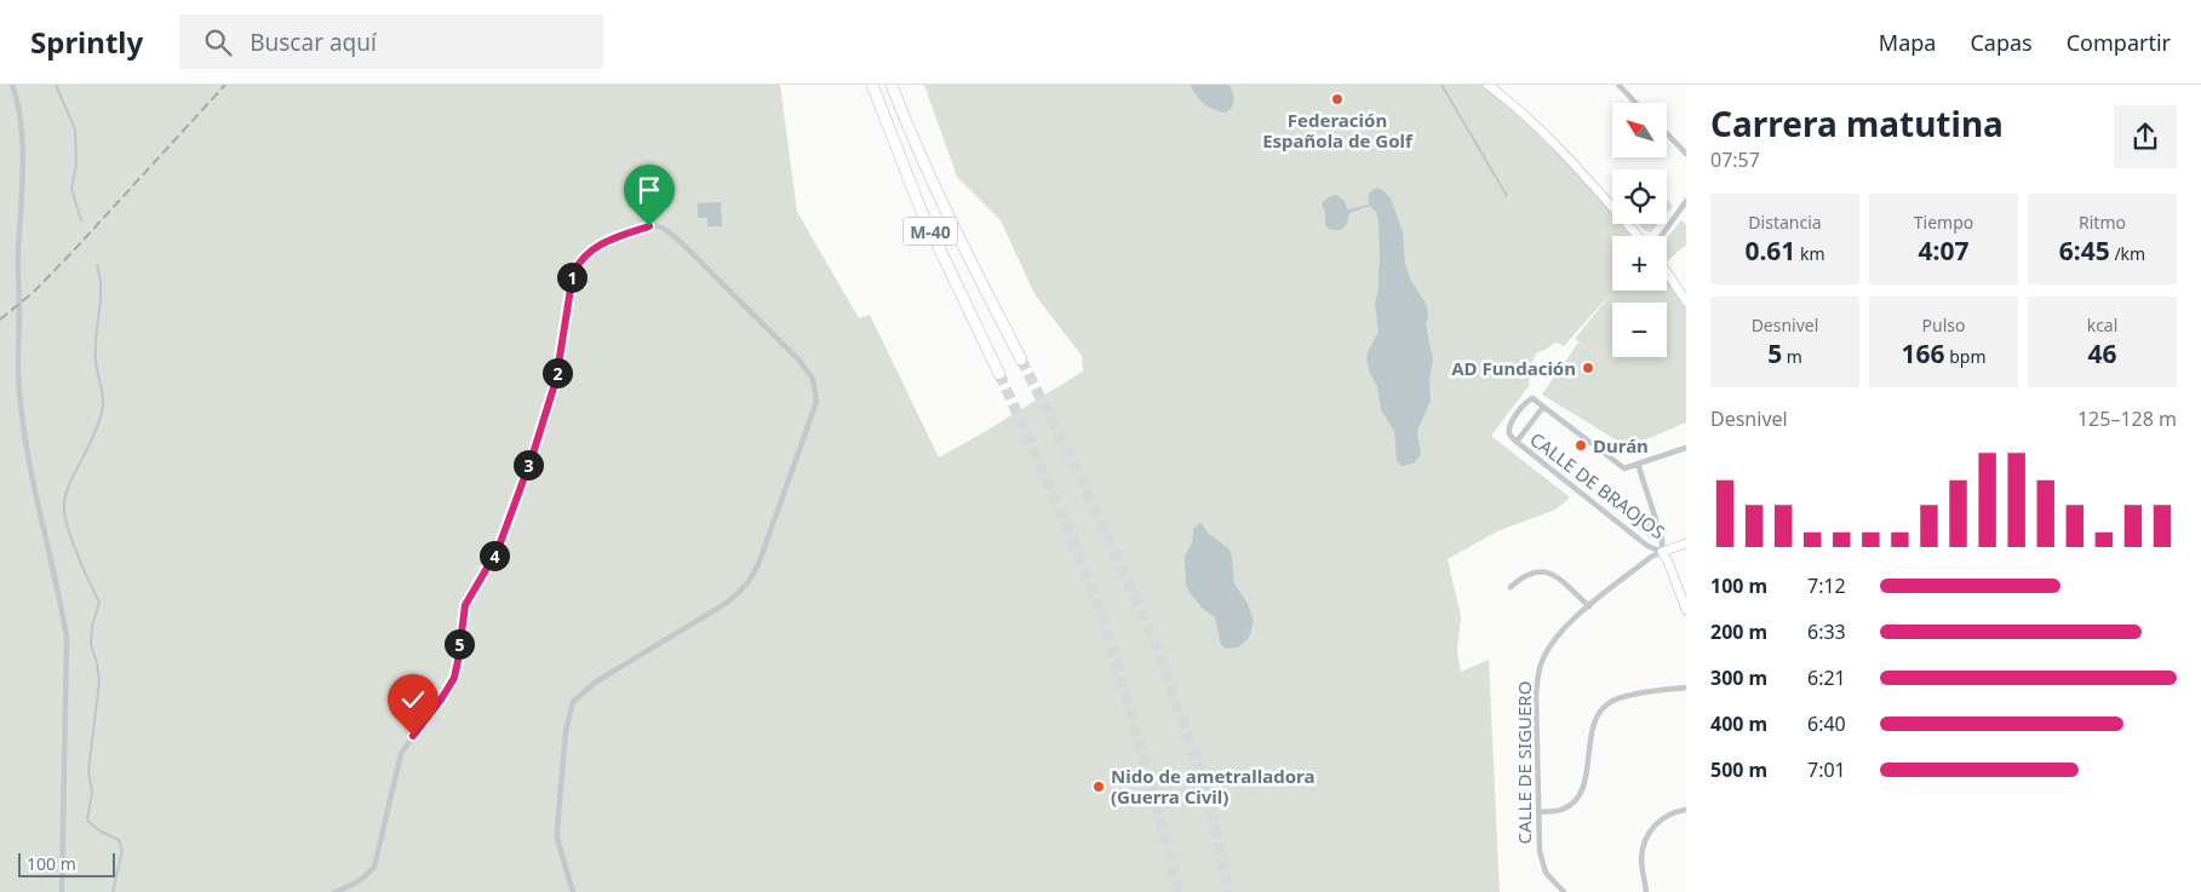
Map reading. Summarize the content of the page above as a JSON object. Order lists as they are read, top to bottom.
{
  "streets": {
    "highway": ["M-40"],
    "street": ["CALLE DE BRAOJOS", "CALLE DE SIGUERO"]
  },
  "crossings": [
    ["CALLE DE BRAOJOS", "CALLE DE SIGUERO"]
  ],
  "places": [
    "Federación Española de Golf",
    "AD Fundación",
    "Durán",
    "Nido de ametralladora (Guerra Civil)"
  ],
  "scale_bar": "100 m",
  "north": "top left",
  "page": {
    "header": "Sprintly",
    "search": "Buscar aquí",
    "nav": ["Mapa", "Capas", "Compartir"],
    "heading": ["Carrera matutina", "07:57"],
    "map_buttons": ["+", "−"],
    "stats": [
      ["Distancia", "0.61 km"],
      ["Tiempo", "4:07"],
      ["Ritmo", "6:45 /km"],
      ["Desnivel", "5 m"],
      ["Pulso", "166 bpm"],
      ["kcal", "46"]
    ],
    "pins": [
      "1",
      "2",
      "3",
      "4",
      "5"
    ],
    "chart": ["Desnivel", "125–128 m"],
    "list": [
      {
        "name": "100 m",
        "note": "7:12"
      },
      {
        "name": "200 m",
        "note": "6:33"
      },
      {
        "name": "300 m",
        "note": "6:21"
      },
      {
        "name": "400 m",
        "note": "6:40"
      },
      {
        "name": "500 m",
        "note": "7:01"
      }
    ],
    "scale": "100 m"
  }
}
